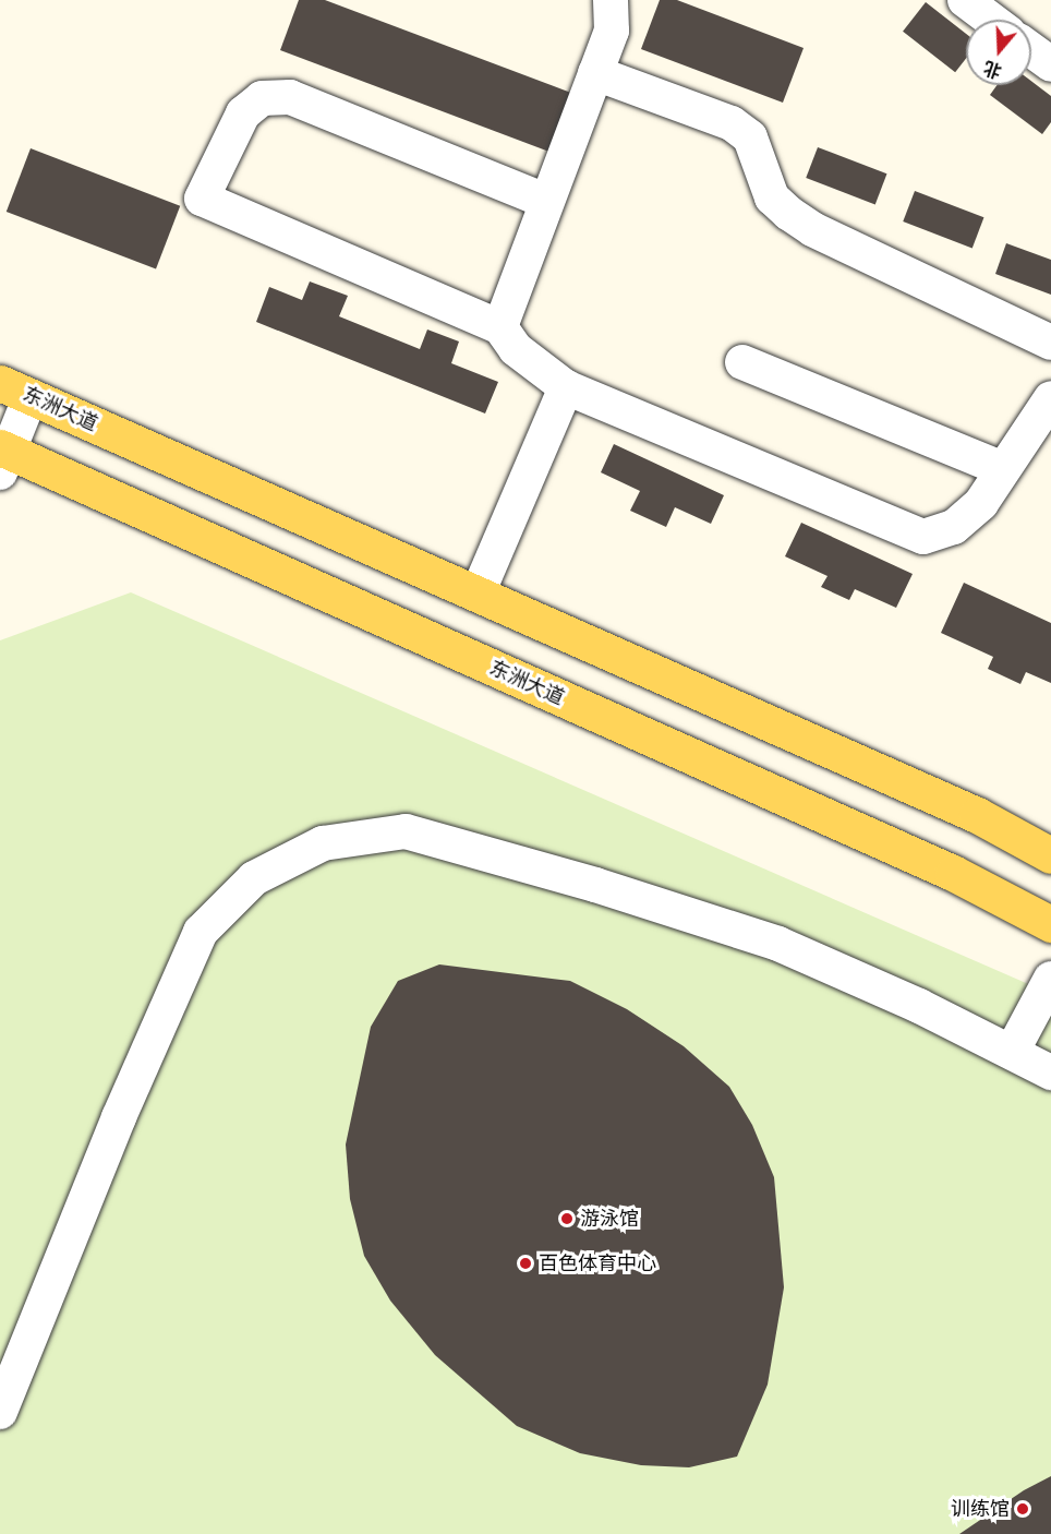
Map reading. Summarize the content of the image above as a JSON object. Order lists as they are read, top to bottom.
{
  "streets": {
    "main road": ["东洲大道"]
  },
  "places": ["游泳馆", "百色体育中心", "训练馆"],
  "north": "bottom"
}
